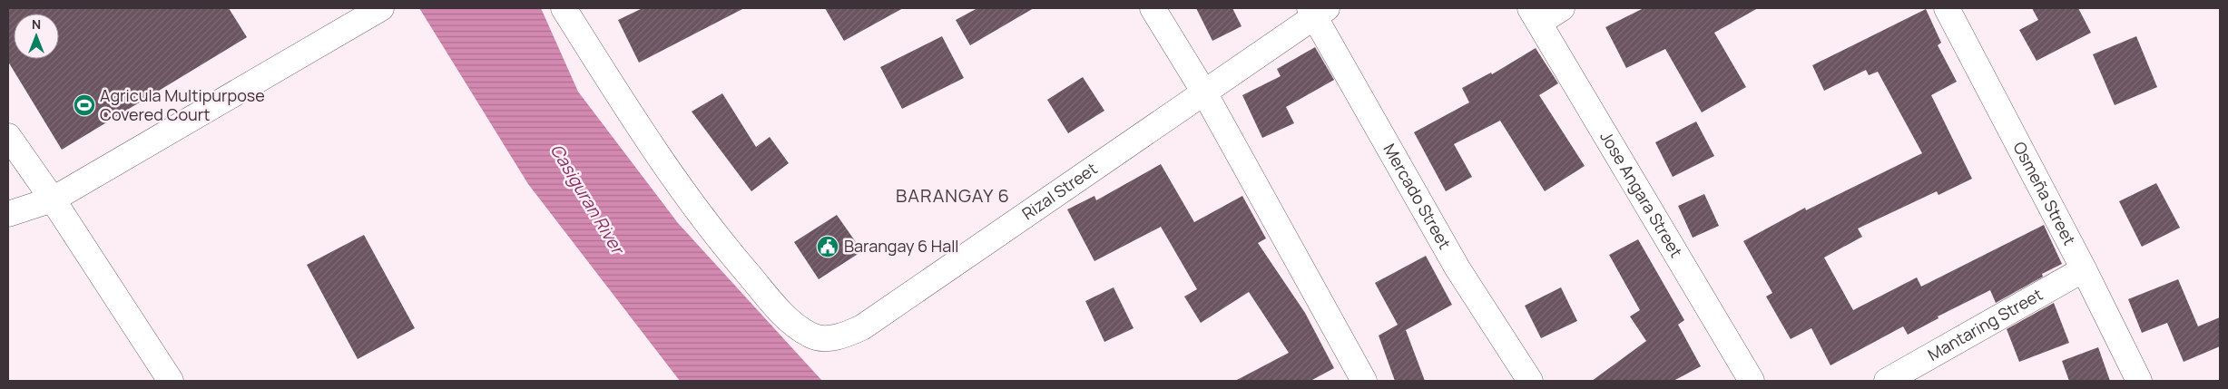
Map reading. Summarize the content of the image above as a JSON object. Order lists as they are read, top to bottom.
{
  "streets": {
    "street": [
      "Rizal Street",
      "Jose Angara Street",
      "Osmeña Street",
      "Mercado Street",
      "Mantaring Street"
    ]
  },
  "crossings": [
    ["Rizal Street", "Mercado Street"],
    ["Osmeña Street", "Mantaring Street"]
  ],
  "districts": ["BARANGAY 6"],
  "water": ["Casiguran River"],
  "places": {
    "sports": ["Agricula Multipurpose Covered Court"],
    "public building": ["Barangay 6 Hall"]
  },
  "north": "top"
}
